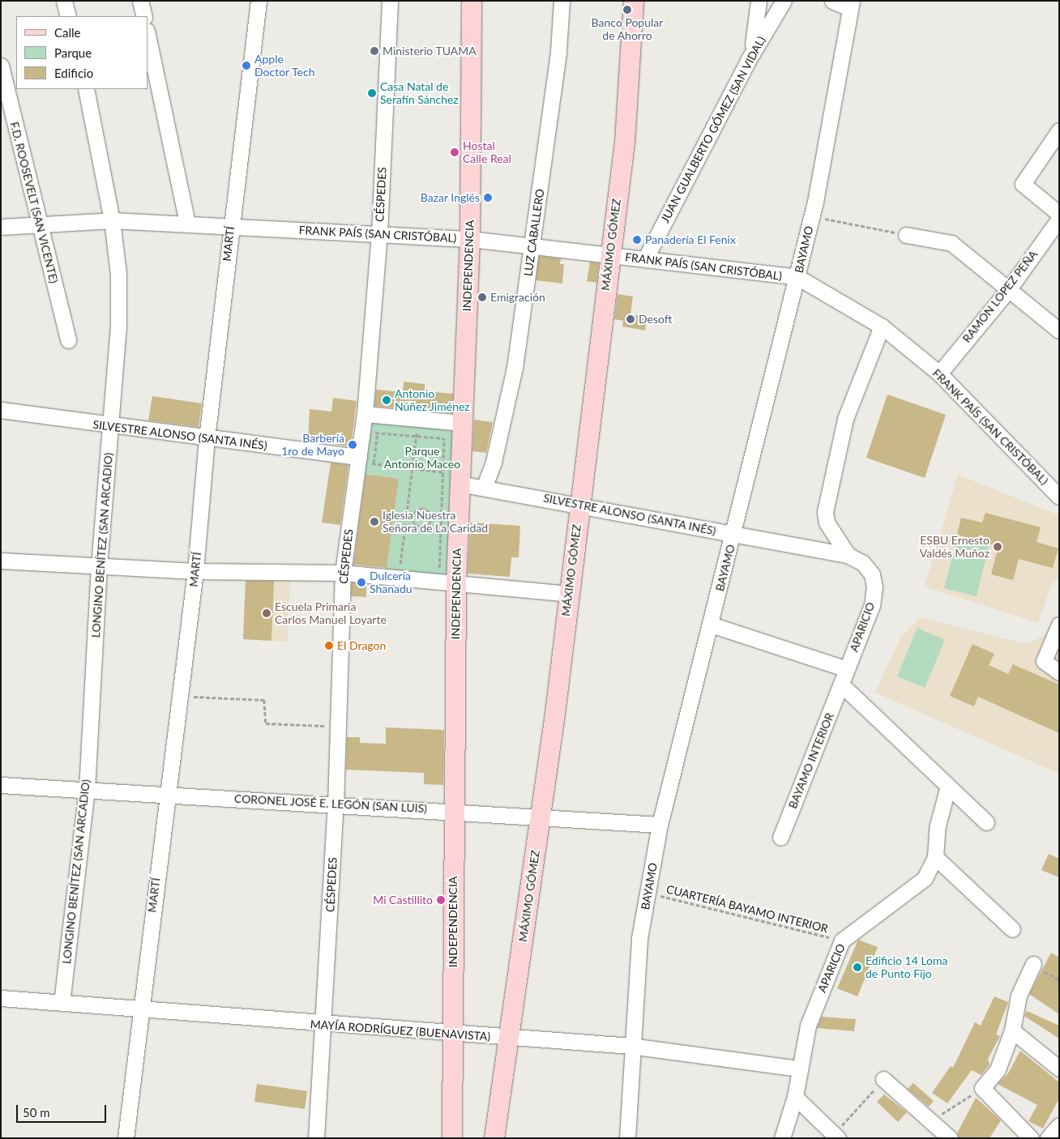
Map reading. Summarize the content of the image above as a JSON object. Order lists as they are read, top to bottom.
{
  "streets": {
    "main road": ["MÁXIMO GÓMEZ", "INDEPENDENCIA"],
    "street": [
      "JUAN GUALBERTO GÓMEZ (SAN VIDAL)",
      "CÉSPEDES",
      "F.D. ROOSEVELT (SAN VICENTE)",
      "LUZ CABALLERO",
      "FRANK PAÍS (SAN CRISTÓBAL)",
      "MARTÍ",
      "BAYAMO",
      "RAMON LOPEZ PEÑA",
      "SILVESTRE ALONSO (SANTA INÉS)",
      "LONGINO BENÍTEZ (SAN ARCADIO)",
      "APARICIO",
      "BAYAMO INTERIOR",
      "CORONEL JOSÉ E. LEGÓN (SAN LUIS)",
      "MAYÍA RODRÍGUEZ (BUENAVISTA)"
    ],
    "path": ["CUARTERÍA BAYAMO INTERIOR"]
  },
  "crossings": [
    ["JUAN GUALBERTO GÓMEZ (SAN VIDAL)", "FRANK PAÍS (SAN CRISTÓBAL)"],
    ["CÉSPEDES", "FRANK PAÍS (SAN CRISTÓBAL)"],
    ["CÉSPEDES", "SILVESTRE ALONSO (SANTA INÉS)"],
    ["CÉSPEDES", "CORONEL JOSÉ E. LEGÓN (SAN LUIS)"],
    ["CÉSPEDES", "MAYÍA RODRÍGUEZ (BUENAVISTA)"],
    ["F.D. ROOSEVELT (SAN VICENTE)", "FRANK PAÍS (SAN CRISTÓBAL)"],
    ["LUZ CABALLERO", "FRANK PAÍS (SAN CRISTÓBAL)"],
    ["LUZ CABALLERO", "SILVESTRE ALONSO (SANTA INÉS)"],
    ["FRANK PAÍS (SAN CRISTÓBAL)", "MARTÍ"],
    ["FRANK PAÍS (SAN CRISTÓBAL)", "MÁXIMO GÓMEZ"],
    ["FRANK PAÍS (SAN CRISTÓBAL)", "BAYAMO"],
    ["FRANK PAÍS (SAN CRISTÓBAL)", "INDEPENDENCIA"],
    ["FRANK PAÍS (SAN CRISTÓBAL)", "RAMON LOPEZ PEÑA"],
    ["FRANK PAÍS (SAN CRISTÓBAL)", "LONGINO BENÍTEZ (SAN ARCADIO)"],
    ["FRANK PAÍS (SAN CRISTÓBAL)", "APARICIO"],
    ["MARTÍ", "SILVESTRE ALONSO (SANTA INÉS)"],
    ["MARTÍ", "CORONEL JOSÉ E. LEGÓN (SAN LUIS)"],
    ["MARTÍ", "MAYÍA RODRÍGUEZ (BUENAVISTA)"],
    ["MÁXIMO GÓMEZ", "SILVESTRE ALONSO (SANTA INÉS)"],
    ["MÁXIMO GÓMEZ", "CORONEL JOSÉ E. LEGÓN (SAN LUIS)"],
    ["MÁXIMO GÓMEZ", "MAYÍA RODRÍGUEZ (BUENAVISTA)"],
    ["BAYAMO", "SILVESTRE ALONSO (SANTA INÉS)"],
    ["BAYAMO", "CORONEL JOSÉ E. LEGÓN (SAN LUIS)"],
    ["BAYAMO", "CUARTERÍA BAYAMO INTERIOR"],
    ["BAYAMO", "MAYÍA RODRÍGUEZ (BUENAVISTA)"],
    ["INDEPENDENCIA", "SILVESTRE ALONSO (SANTA INÉS)"],
    ["INDEPENDENCIA", "CORONEL JOSÉ E. LEGÓN (SAN LUIS)"],
    ["INDEPENDENCIA", "MAYÍA RODRÍGUEZ (BUENAVISTA)"],
    ["SILVESTRE ALONSO (SANTA INÉS)", "LONGINO BENÍTEZ (SAN ARCADIO)"],
    ["SILVESTRE ALONSO (SANTA INÉS)", "APARICIO"],
    ["LONGINO BENÍTEZ (SAN ARCADIO)", "CORONEL JOSÉ E. LEGÓN (SAN LUIS)"],
    ["LONGINO BENÍTEZ (SAN ARCADIO)", "MAYÍA RODRÍGUEZ (BUENAVISTA)"],
    ["APARICIO", "BAYAMO INTERIOR"],
    ["APARICIO", "CUARTERÍA BAYAMO INTERIOR"],
    ["APARICIO", "MAYÍA RODRÍGUEZ (BUENAVISTA)"]
  ],
  "parks": ["Parque Antonio Maceo"],
  "places": [
    "Banco Popular de Ahorro",
    "Ministerio TUAMA",
    "Apple Doctor Tech",
    "Casa Natal de Serafín Sánchez",
    "Hostal Calle Real",
    "Bazar Inglés",
    "Panadería El Fenix",
    "Emigración",
    "Desoft",
    "Antonio Núñez Jiménez",
    "Barbería 1ro de Mayo",
    "Iglesia Nuestra Señora de La Caridad",
    "ESBU Ernesto Valdés Muñoz",
    "Dulcería Shanadu",
    "Escuela Primaria Carlos Manuel Loyarte",
    "El Dragon",
    "Mi Castillito",
    "Edificio 14 Loma de Punto Fijo"
  ],
  "legend": ["Calle", "Parque", "Edificio"],
  "scale_bar": "50 m"
}
